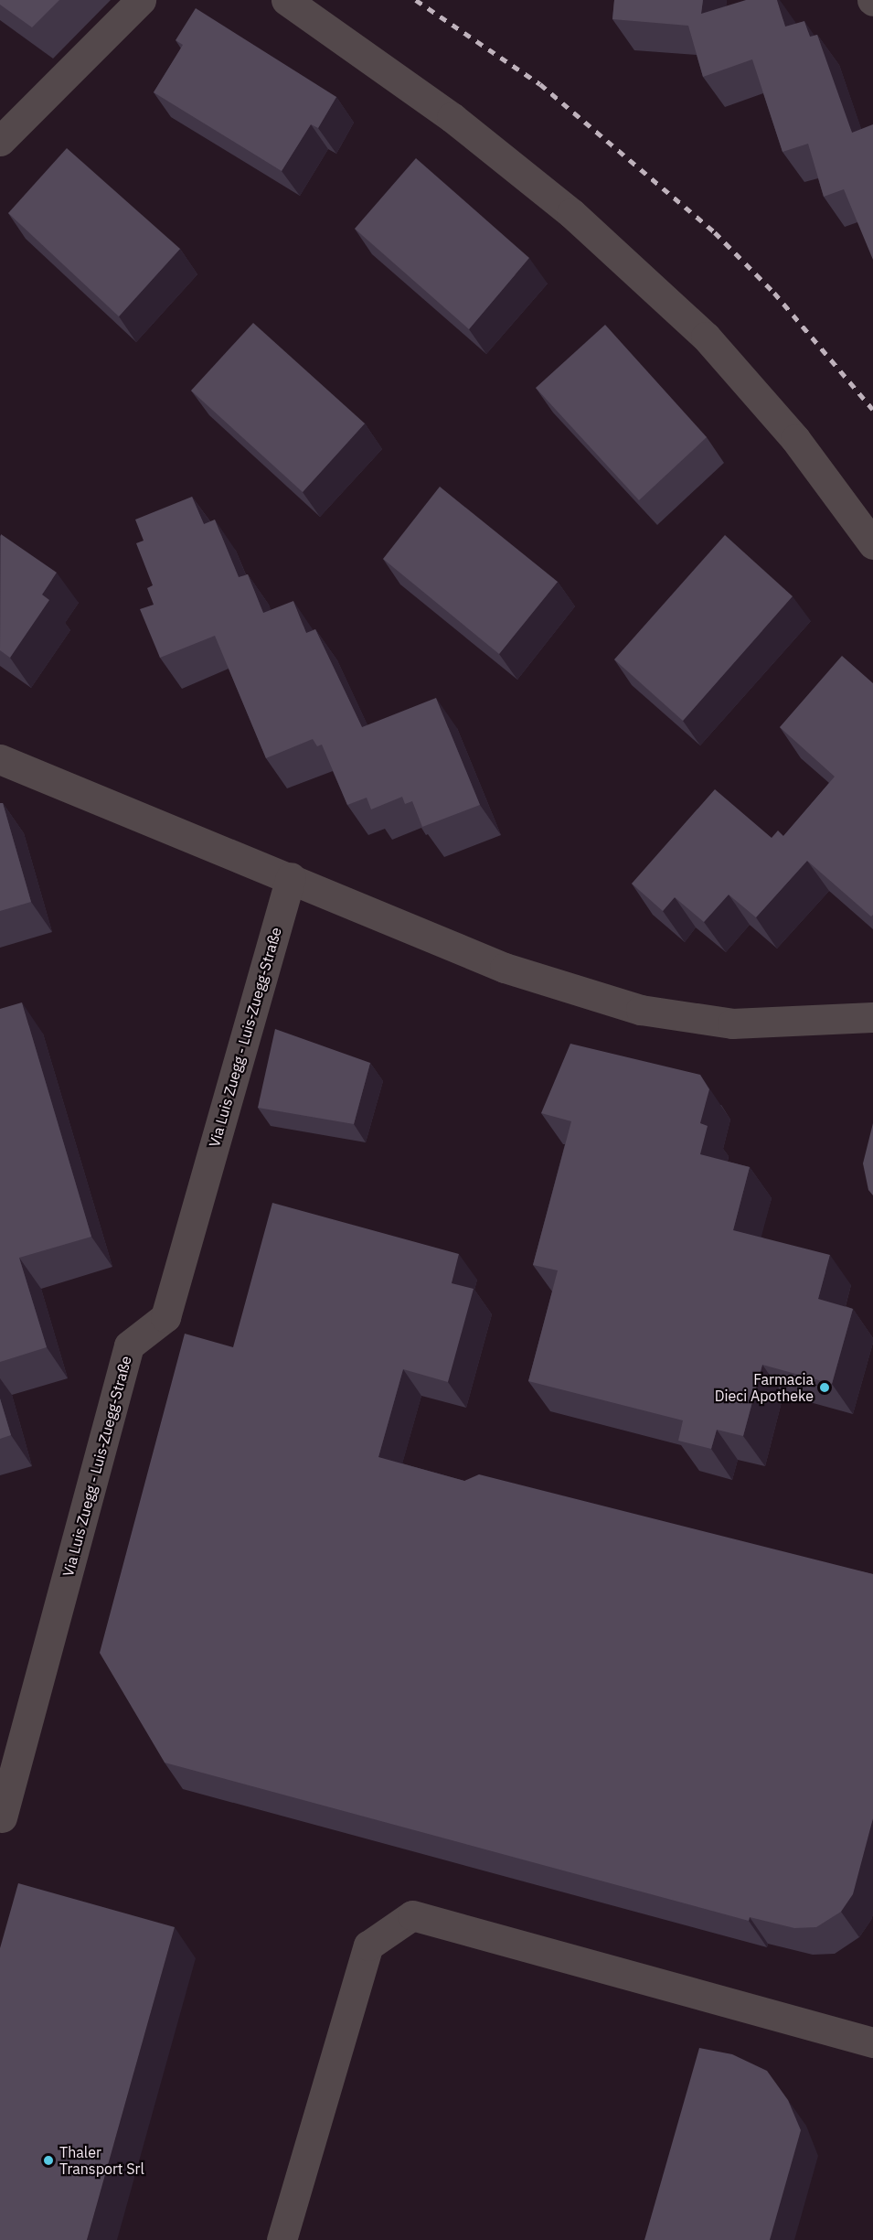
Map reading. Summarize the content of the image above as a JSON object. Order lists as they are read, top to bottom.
{
  "streets": {
    "street": ["Via Luis Zuegg - Luis-Zuegg-Straße"]
  },
  "places": ["Farmacia Dieci Apotheke", "Thaler Transport Srl"]
}
